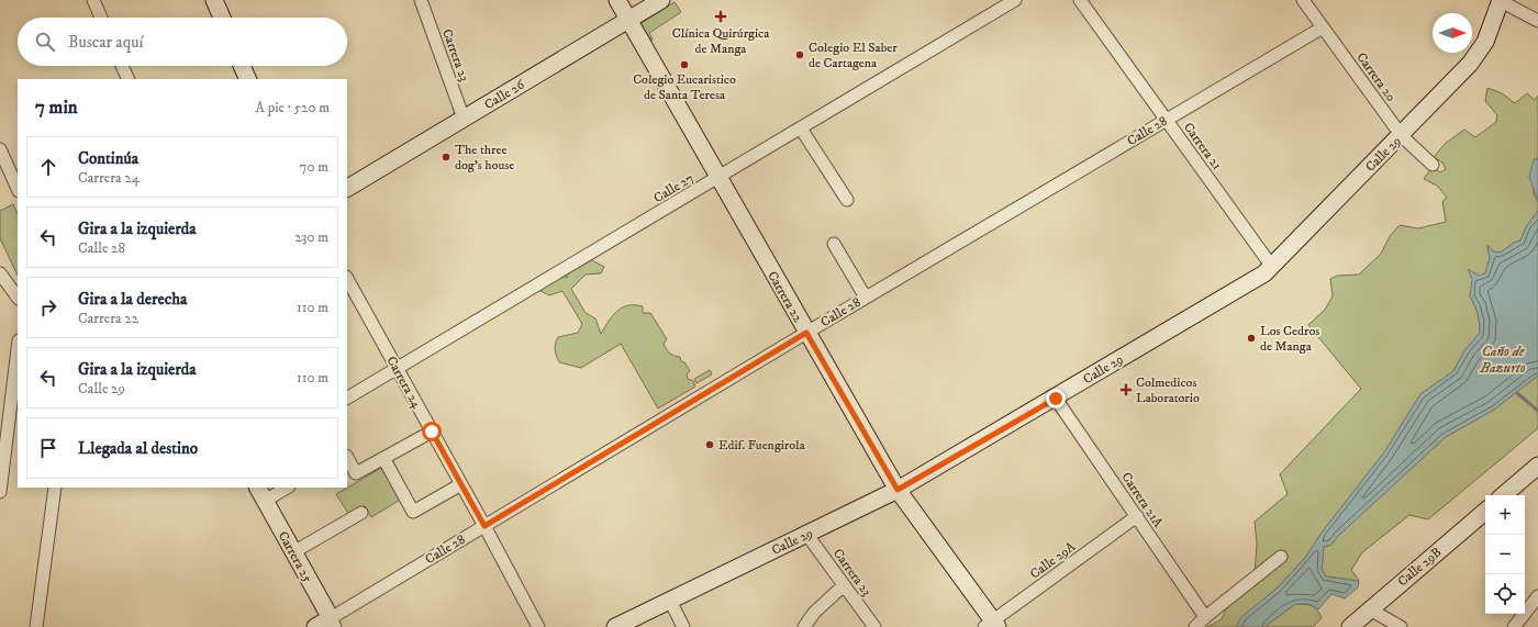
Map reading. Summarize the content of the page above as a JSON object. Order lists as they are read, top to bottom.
{
  "streets": {
    "main road": [
      "Calle 26",
      "Calle 28",
      "Calle 29",
      "Carrera 22",
      "Carrera 25",
      "Calle 29B"
    ],
    "street": [
      "Carrera 23",
      "Carrera 20",
      "Carrera 21",
      "Calle 27",
      "Carrera 24",
      "Carrera 21A",
      "Calle 29A"
    ]
  },
  "crossings": [
    ["Carrera 23", "Calle 26"],
    ["Carrera 23", "Calle 29"],
    ["Carrera 20", "Calle 28"],
    ["Carrera 20", "Calle 29"],
    ["Calle 26", "Carrera 22"],
    ["Calle 28", "Carrera 21"],
    ["Calle 28", "Carrera 22"],
    ["Calle 28", "Carrera 24"],
    ["Calle 28", "Carrera 25"],
    ["Carrera 21", "Calle 29"],
    ["Calle 29", "Carrera 22"],
    ["Calle 29", "Carrera 21A"],
    ["Calle 27", "Carrera 22"],
    ["Calle 27", "Carrera 24"],
    ["Carrera 22", "Calle 29A"],
    ["Carrera 21A", "Calle 29A"]
  ],
  "water": ["Caño de Bazurto"],
  "places": {
    "health": ["Clínica Quirúrgica de Manga", "Colmedicos Laboratorio"],
    "other": [
      "Colegio El Saber de Cartagena",
      "Colegio Eucaristico de Santa Teresa",
      "The three dog's house",
      "Los Cedros de Manga",
      "Edif. Fuengirola"
    ]
  },
  "north": "right",
  "page": {
    "search": "Buscar aquí",
    "heading": ["7 min", "A pie · 520 m"],
    "list": [
      ["Continúa", "Carrera 24", "70 m"],
      ["Gira a la izquierda", "Calle 28", "230 m"],
      ["Gira a la derecha", "Carrera 22", "110 m"],
      ["Gira a la izquierda", "Calle 29", "110 m"],
      "Llegada al destino"
    ],
    "map_buttons": ["+", "−"]
  }
}
